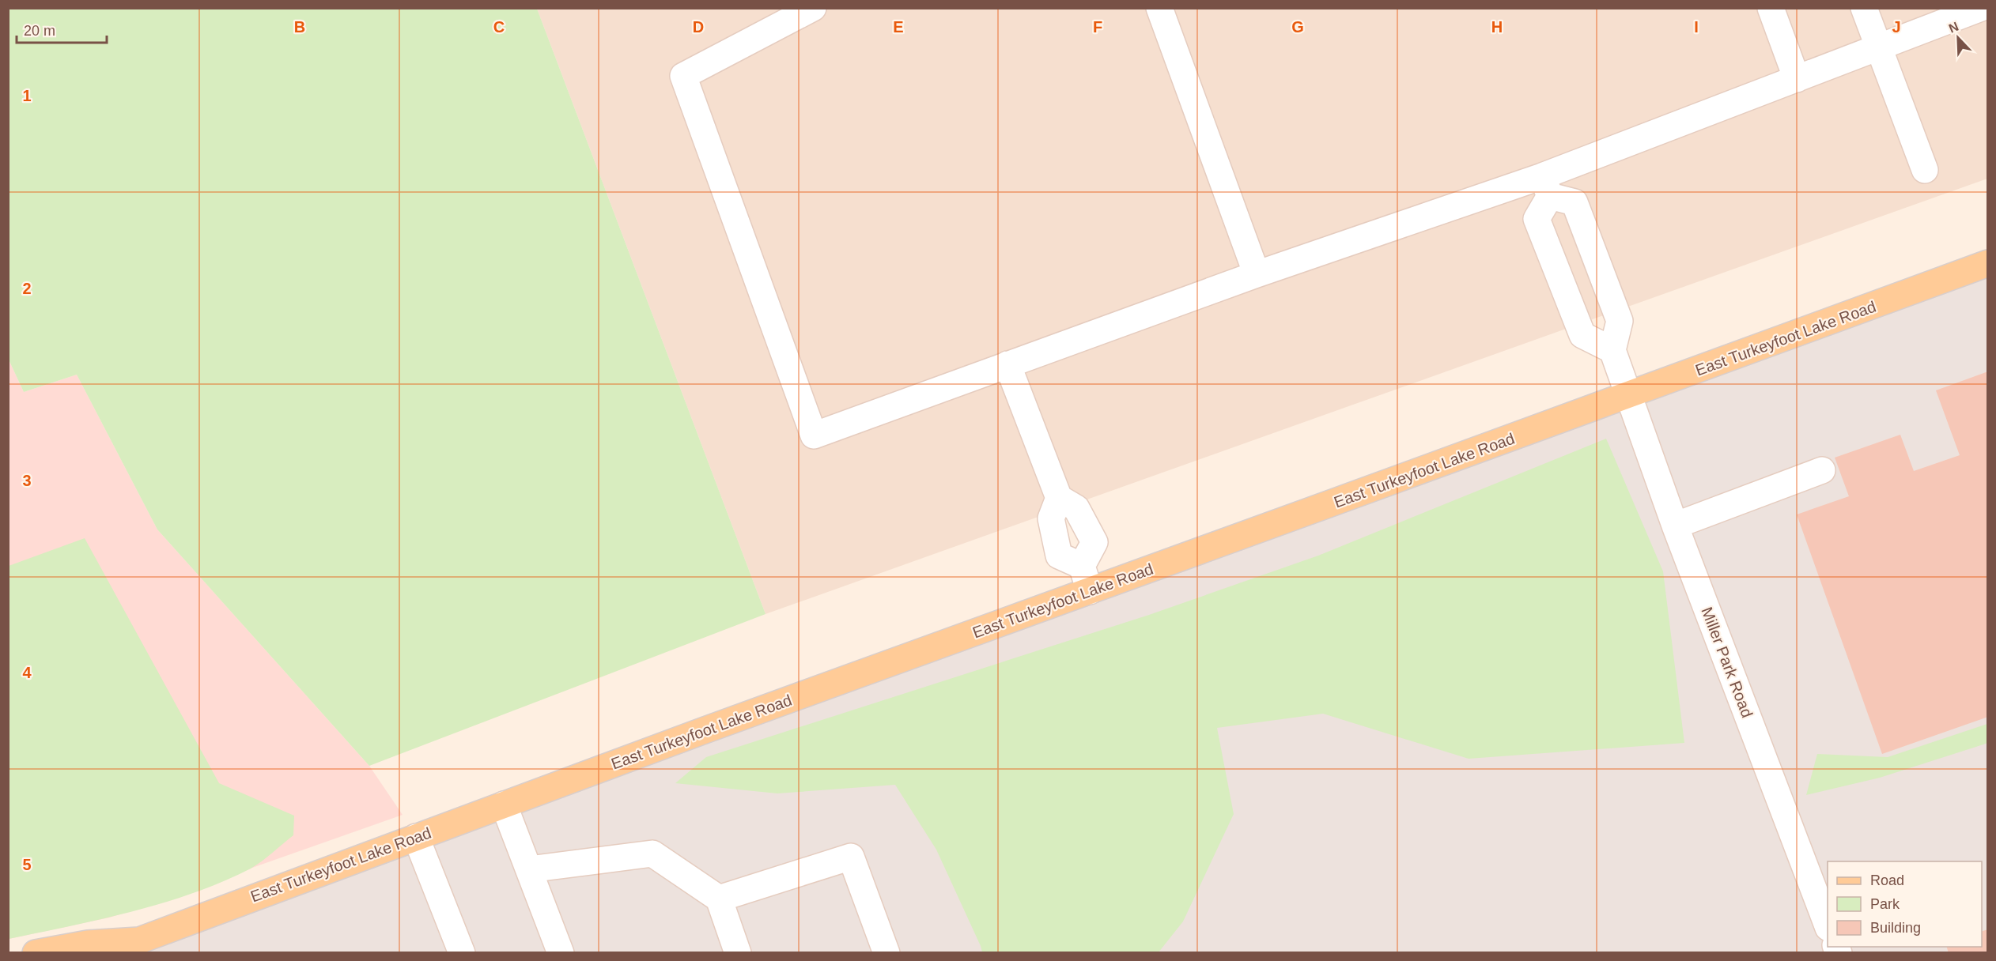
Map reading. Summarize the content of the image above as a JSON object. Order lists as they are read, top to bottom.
{
  "streets": {
    "main road": ["East Turkeyfoot Lake Road"],
    "street": ["Miller Park Road"]
  },
  "crossings": [
    ["East Turkeyfoot Lake Road", "Miller Park Road"]
  ],
  "legend": ["Road", "Park", "Building"],
  "scale_bar": "20 m",
  "north": "top left",
  "grid": {
    "columns": [
      "B",
      "C",
      "D",
      "E",
      "F",
      "G",
      "H",
      "I",
      "J"
    ],
    "rows": [
      "1",
      "2",
      "3",
      "4",
      "5"
    ]
  }
}
